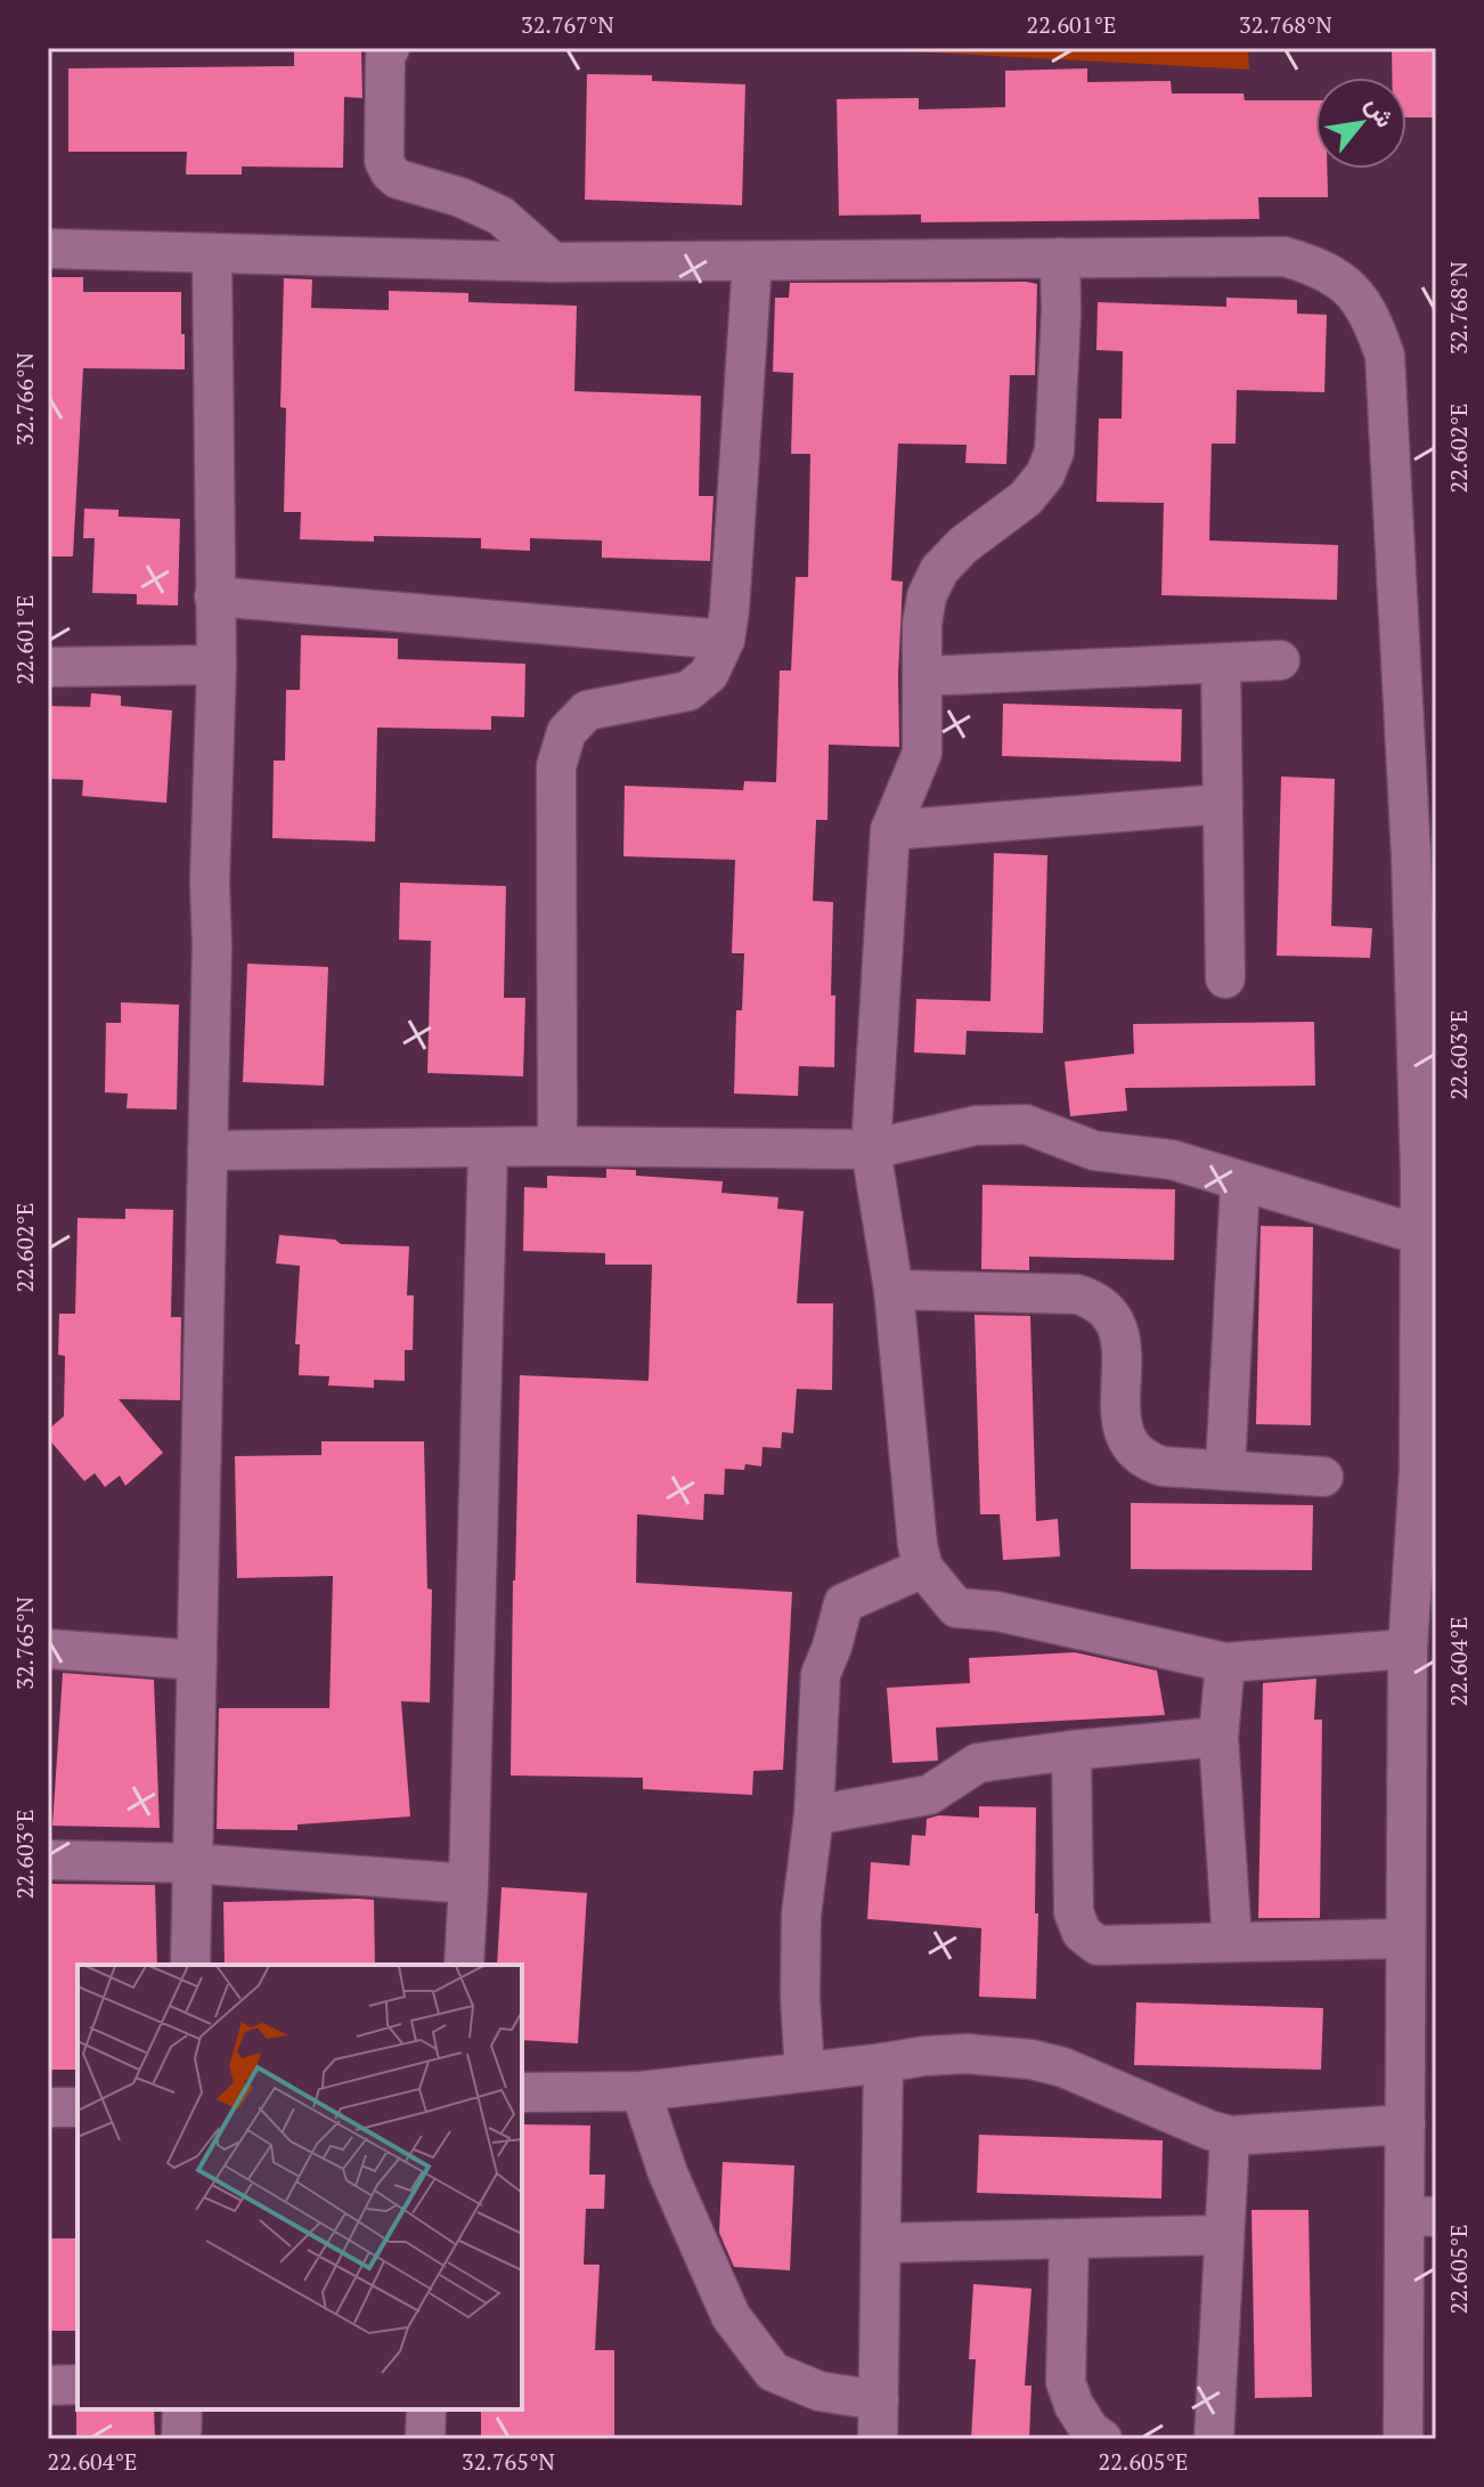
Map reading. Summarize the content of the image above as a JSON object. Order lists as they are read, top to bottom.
{
  "north": "top right",
  "coordinates": [
    "32.767°N",
    "22.601°E",
    "32.768°N",
    "32.766°N",
    "22.602°E",
    "22.603°E",
    "32.765°N",
    "22.604°E",
    "22.605°E"
  ]
}
